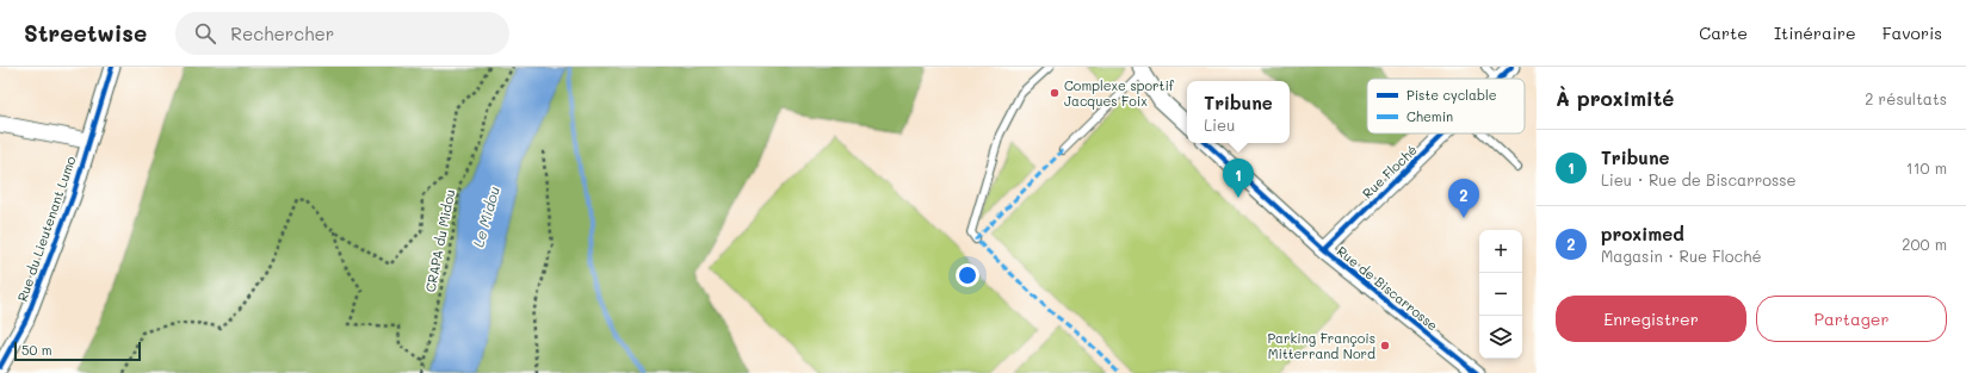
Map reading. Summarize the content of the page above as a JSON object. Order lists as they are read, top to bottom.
{
  "streets": {
    "street": ["Rue Floché", "Rue du Lieutenant Lumo", "Rue de Biscarrosse"],
    "path": ["CRAPA du Midou"]
  },
  "crossings": [
    ["Rue Floché", "Rue de Biscarrosse"]
  ],
  "water": ["Le Midou"],
  "places": ["Complexe sportif Jacques Foix", "Parking François Mitterrand Nord"],
  "legend": ["Piste cyclable", "Chemin"],
  "scale_bar": "50 m",
  "page": {
    "header": "Streetwise",
    "search": "Rechercher",
    "nav": ["Carte", "Itinéraire", "Favoris"],
    "heading": ["À proximité", "2 résultats"],
    "popup": ["Tribune", "Lieu"],
    "list": [
      {
        "mark": "1",
        "name": "Tribune",
        "note": "Lieu · Rue de Biscarrosse",
        "value": "110 m"
      },
      {
        "mark": "2",
        "name": "proximed",
        "note": "Magasin · Rue Floché",
        "value": "200 m"
      }
    ],
    "pins": ["1", "2"],
    "map_buttons": ["+", "−"],
    "buttons": ["Enregistrer", "Partager"],
    "scale": "50 m"
  }
}
